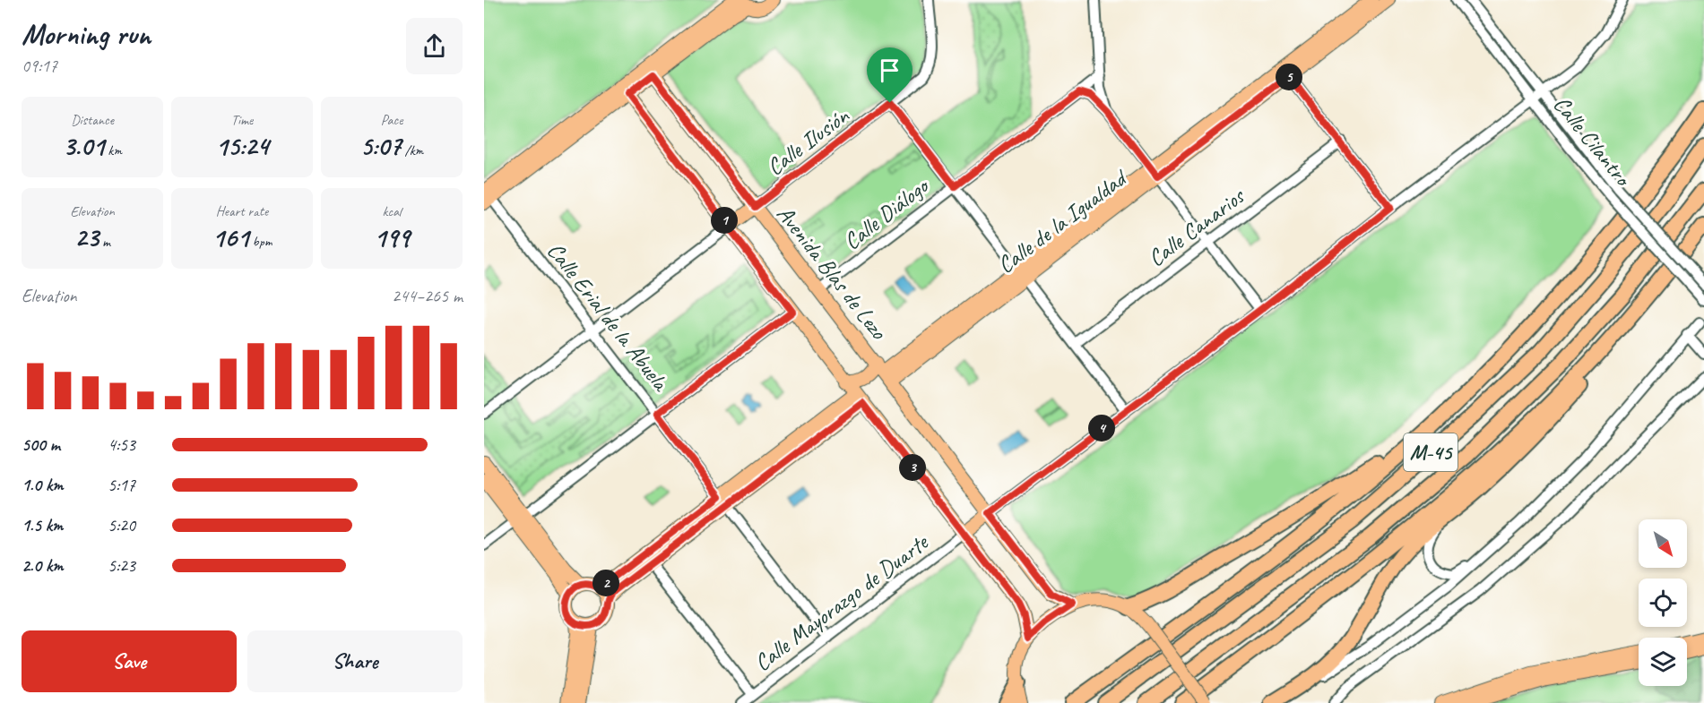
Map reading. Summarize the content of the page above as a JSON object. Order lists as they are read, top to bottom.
{
  "streets": {
    "highway": ["M-45"],
    "main road": ["Calle de la Igualdad", "Avenida Blas de Lezo"],
    "street": [
      "Calle Cilantro",
      "Calle Ilusión",
      "Calle Diálogo",
      "Calle Canarios",
      "Calle Erial de la Abuela",
      "Calle Mayorazgo de Duarte"
    ]
  },
  "crossings": [
    ["Calle Ilusión", "Avenida Blas de Lezo"],
    ["Calle Diálogo", "Avenida Blas de Lezo"],
    ["Calle de la Igualdad", "Avenida Blas de Lezo"],
    ["Calle Erial de la Abuela", "Calle Mayorazgo de Duarte"]
  ],
  "north": "bottom right",
  "page": {
    "heading": ["Morning run", "09:17"],
    "pins": [
      "5",
      "1",
      "4",
      "3",
      "2"
    ],
    "stats": [
      ["Distance", "3.01 km"],
      ["Time", "15:24"],
      ["Pace", "5:07 /km"],
      ["Elevation", "23 m"],
      ["Heart rate", "161 bpm"],
      ["kcal", "199"]
    ],
    "chart": ["Elevation", "244–265 m"],
    "list": [
      {
        "name": "500 m",
        "note": "4:53"
      },
      {
        "name": "1.0 km",
        "note": "5:17"
      },
      {
        "name": "1.5 km",
        "note": "5:20"
      },
      {
        "name": "2.0 km",
        "note": "5:23"
      }
    ],
    "buttons": ["Save", "Share"]
  }
}
